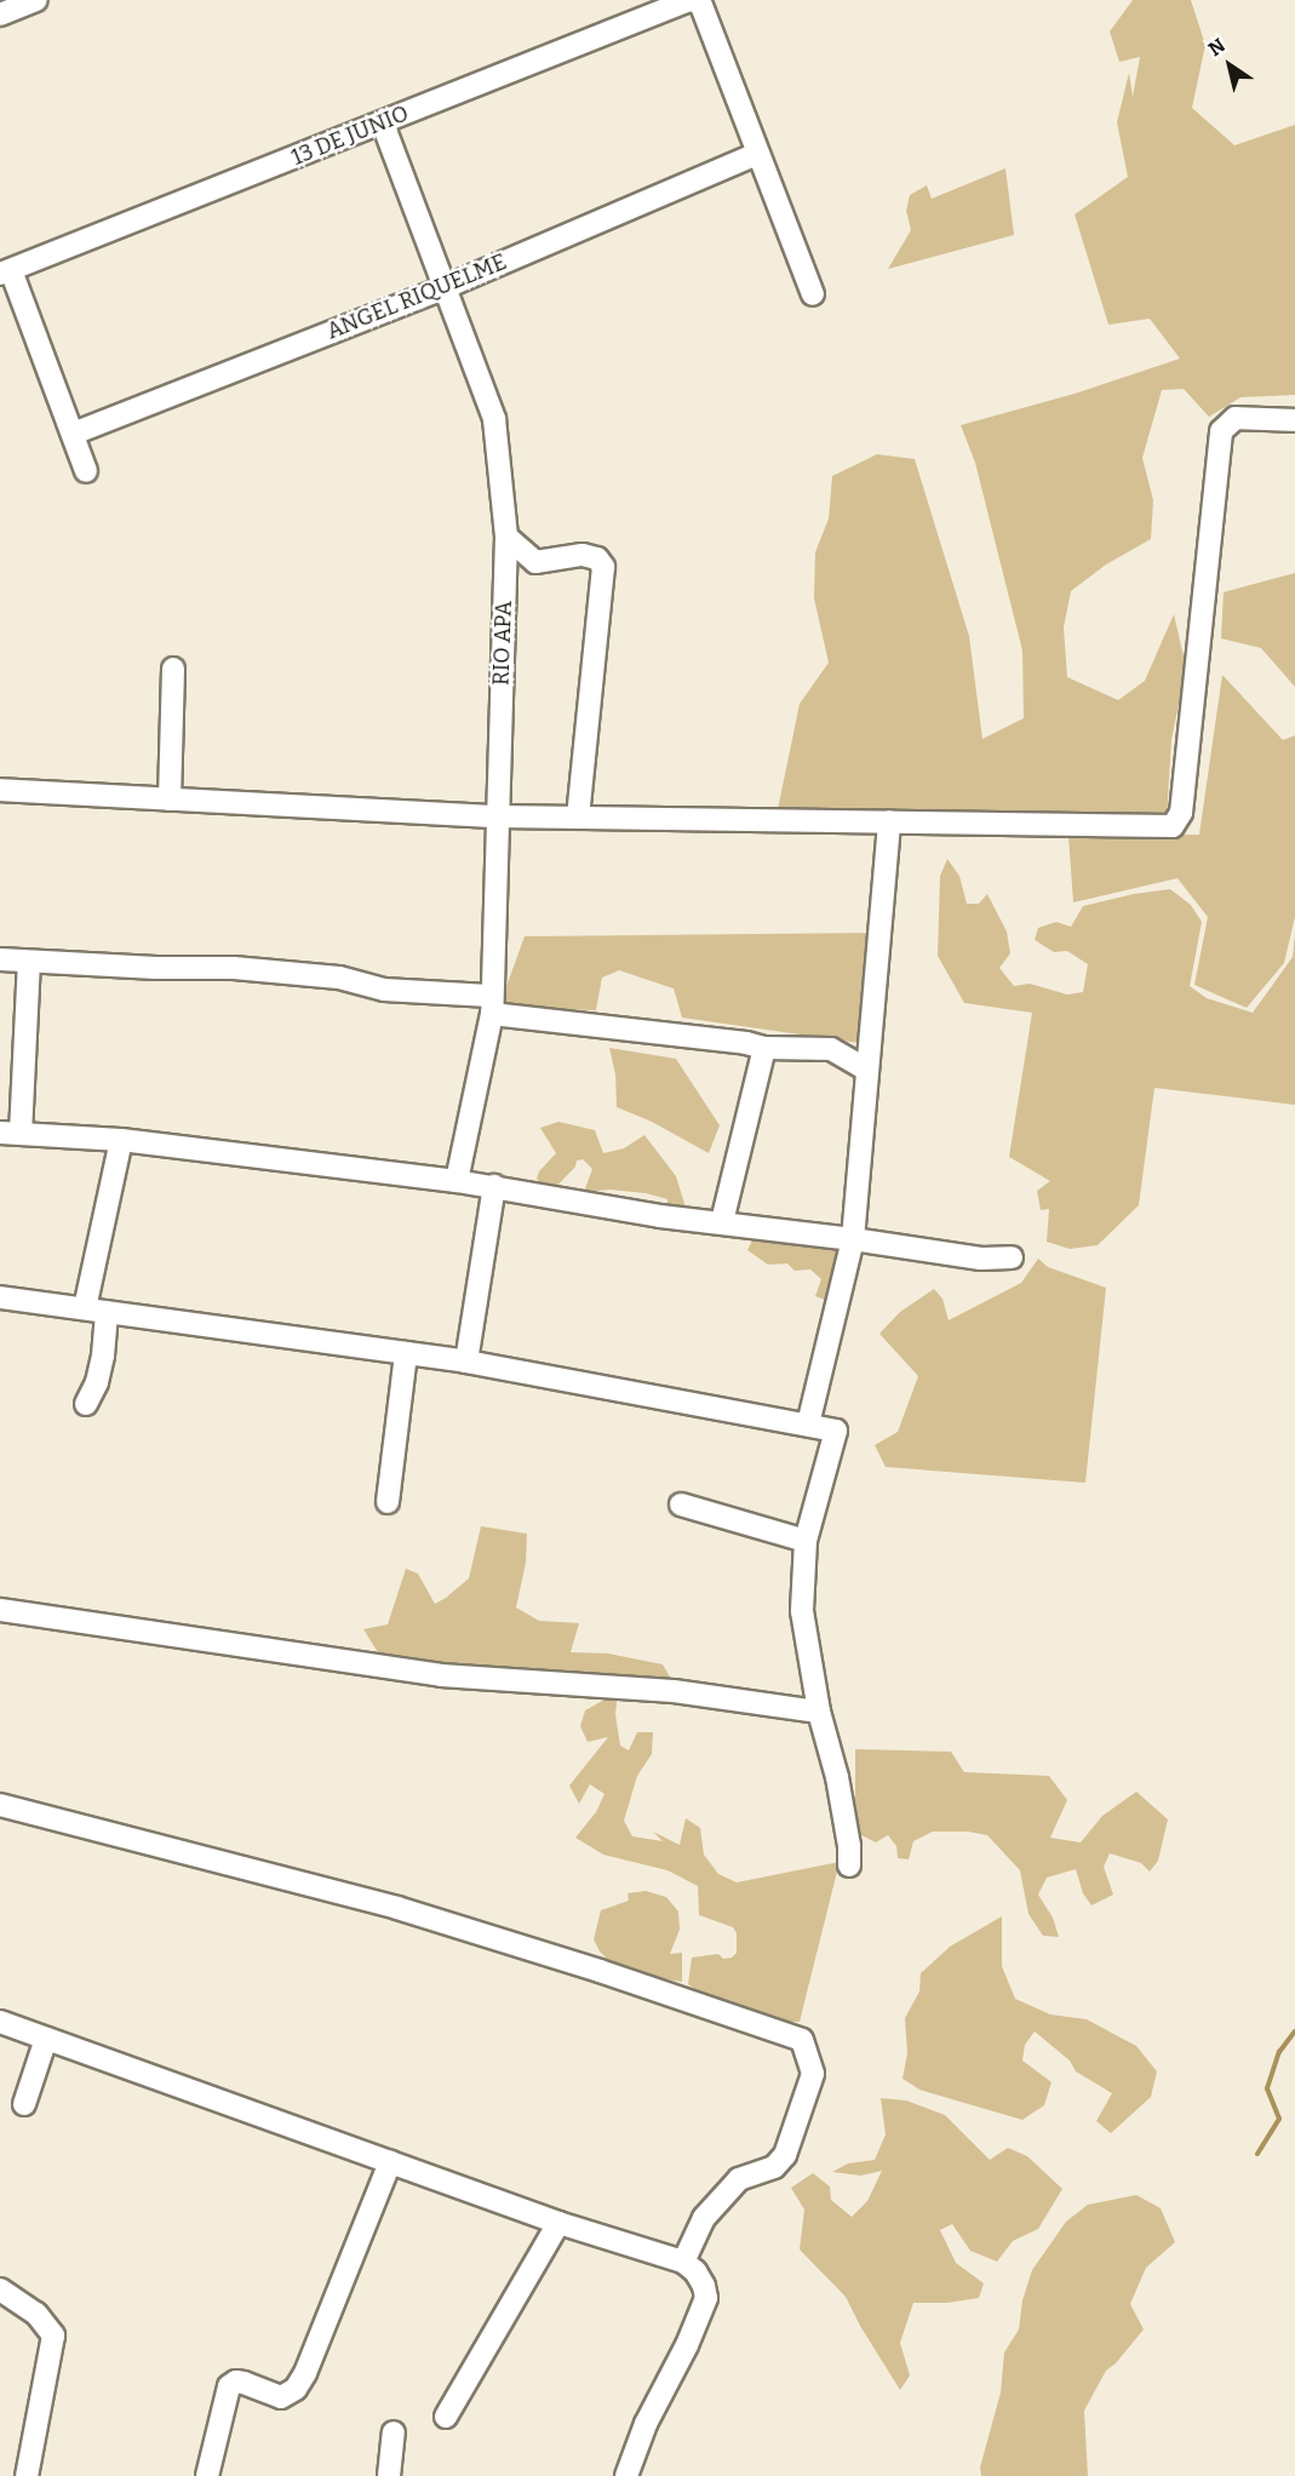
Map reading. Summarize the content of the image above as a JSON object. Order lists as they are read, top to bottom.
{
  "streets": {
    "street": ["13 DE JUNIO", "ANGEL RIQUELME", "RIO APA"]
  },
  "crossings": [
    ["13 DE JUNIO", "RIO APA"],
    ["ANGEL RIQUELME", "RIO APA"]
  ],
  "north": "top left"
}
